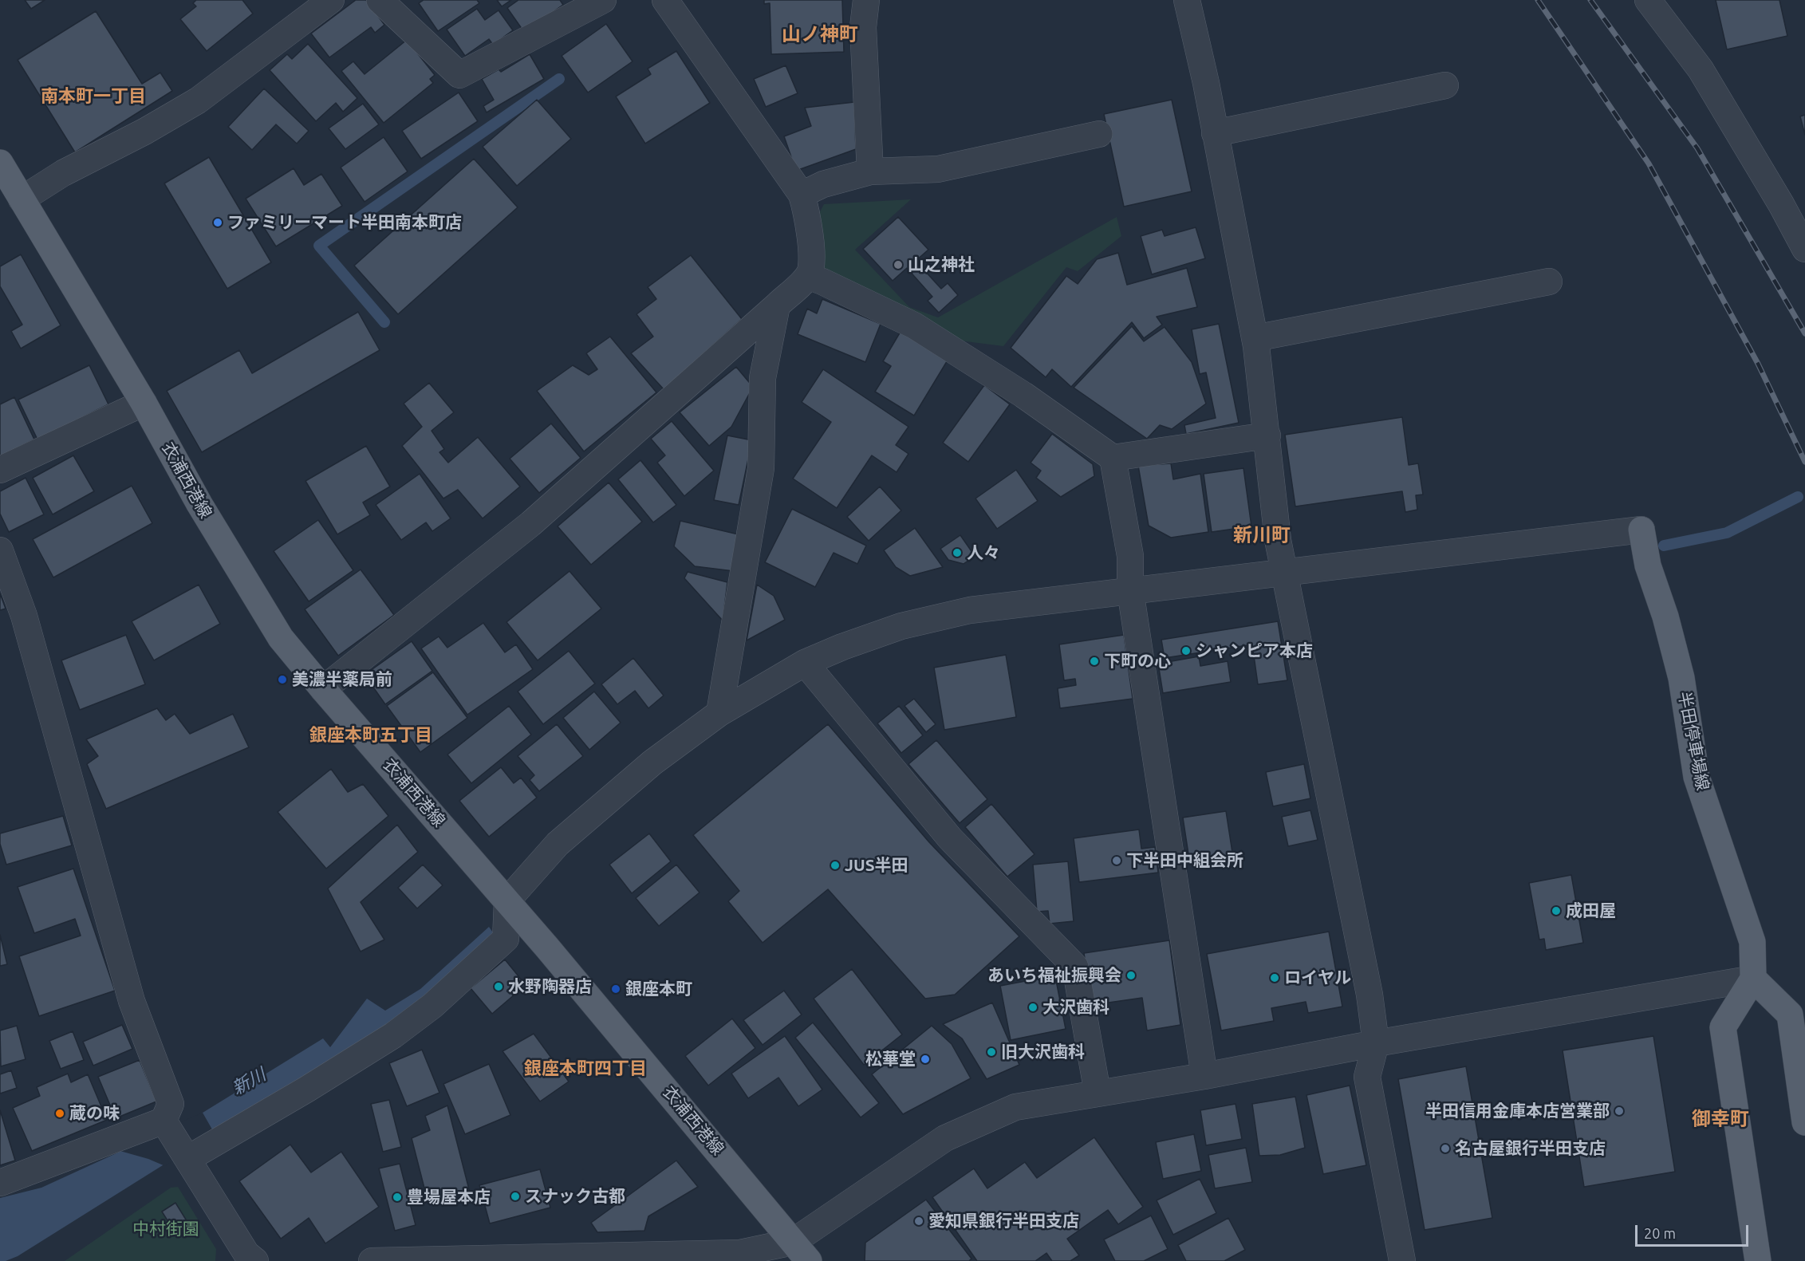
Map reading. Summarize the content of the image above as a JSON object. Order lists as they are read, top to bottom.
{
  "streets": {
    "main road": ["衣浦西港線", "半田停車場線"]
  },
  "districts": [
    "山ノ神町",
    "南本町一丁目",
    "新川町",
    "銀座本町五丁目",
    "銀座本町四丁目",
    "御幸町"
  ],
  "water": ["新川"],
  "parks": ["中村街園"],
  "places": [
    "ファミリーマート半田南本町店",
    "山之神社",
    "人々",
    "シャンピア本店",
    "下町の心",
    "美濃半薬局前",
    "下半田中組会所",
    "JUS半田",
    "成田屋",
    "あいち福祉振興会",
    "ロイヤル",
    "水野陶器店",
    "銀座本町",
    "大沢歯科",
    "旧大沢歯科",
    "松華堂",
    "半田信用金庫本店営業部",
    "蔵の味",
    "名古屋銀行半田支店",
    "スナック古都",
    "豊場屋本店",
    "愛知県銀行半田支店"
  ],
  "scale_bar": "20 m"
}
